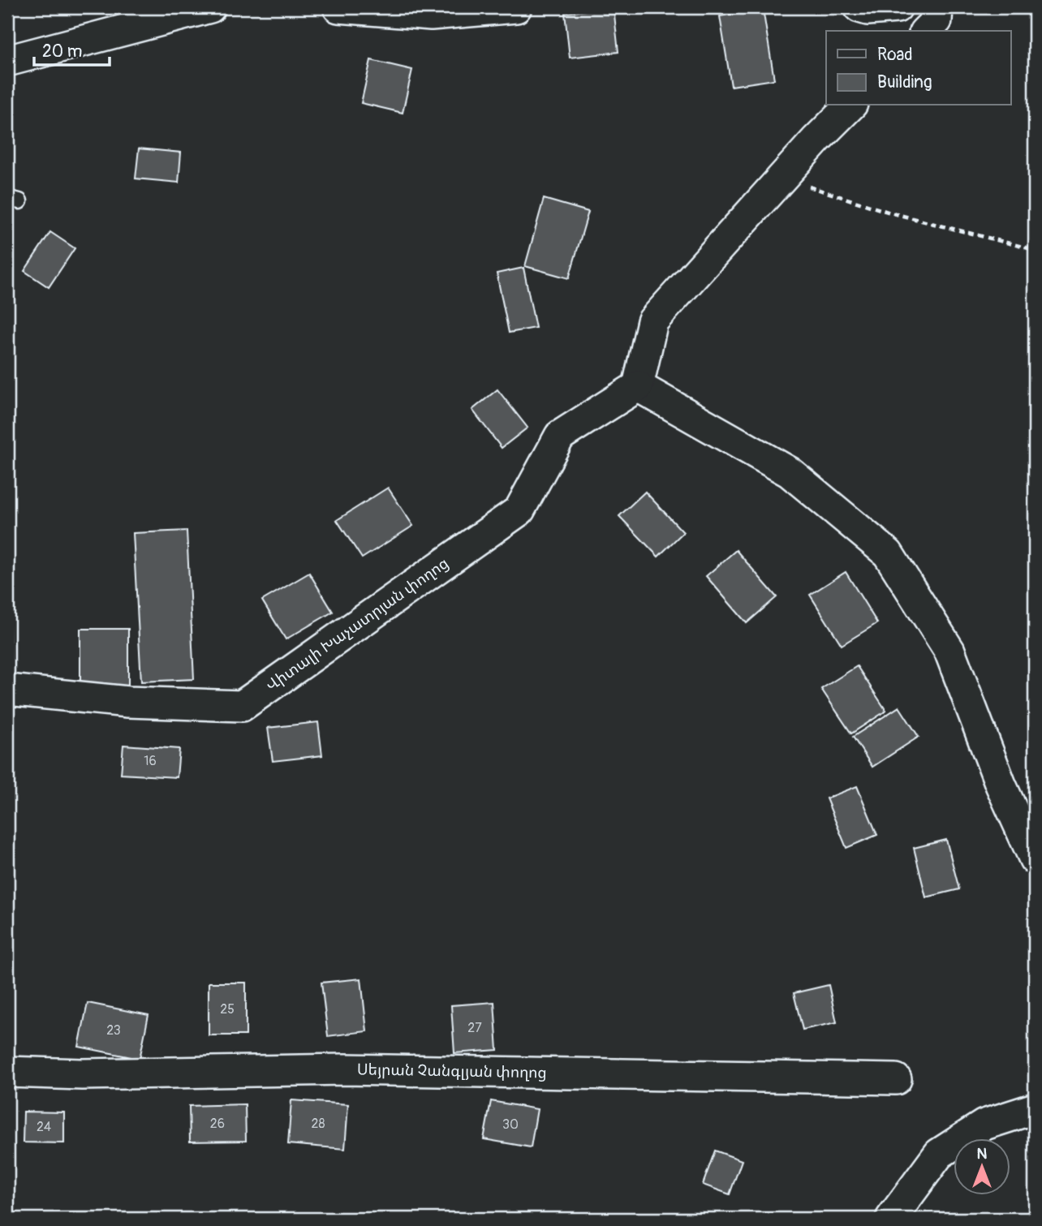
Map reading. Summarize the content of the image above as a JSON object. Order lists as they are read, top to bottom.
{
  "streets": {
    "street": ["Վիտալի Խաչատրյան փողոց", "Սեյրան Չանգլյան փողոց"]
  },
  "house_numbers": [
    "16",
    "25",
    "27",
    "23",
    "26",
    "28",
    "30",
    "24"
  ],
  "legend": ["Road", "Building"],
  "scale_bar": "20 m",
  "north": "top"
}
